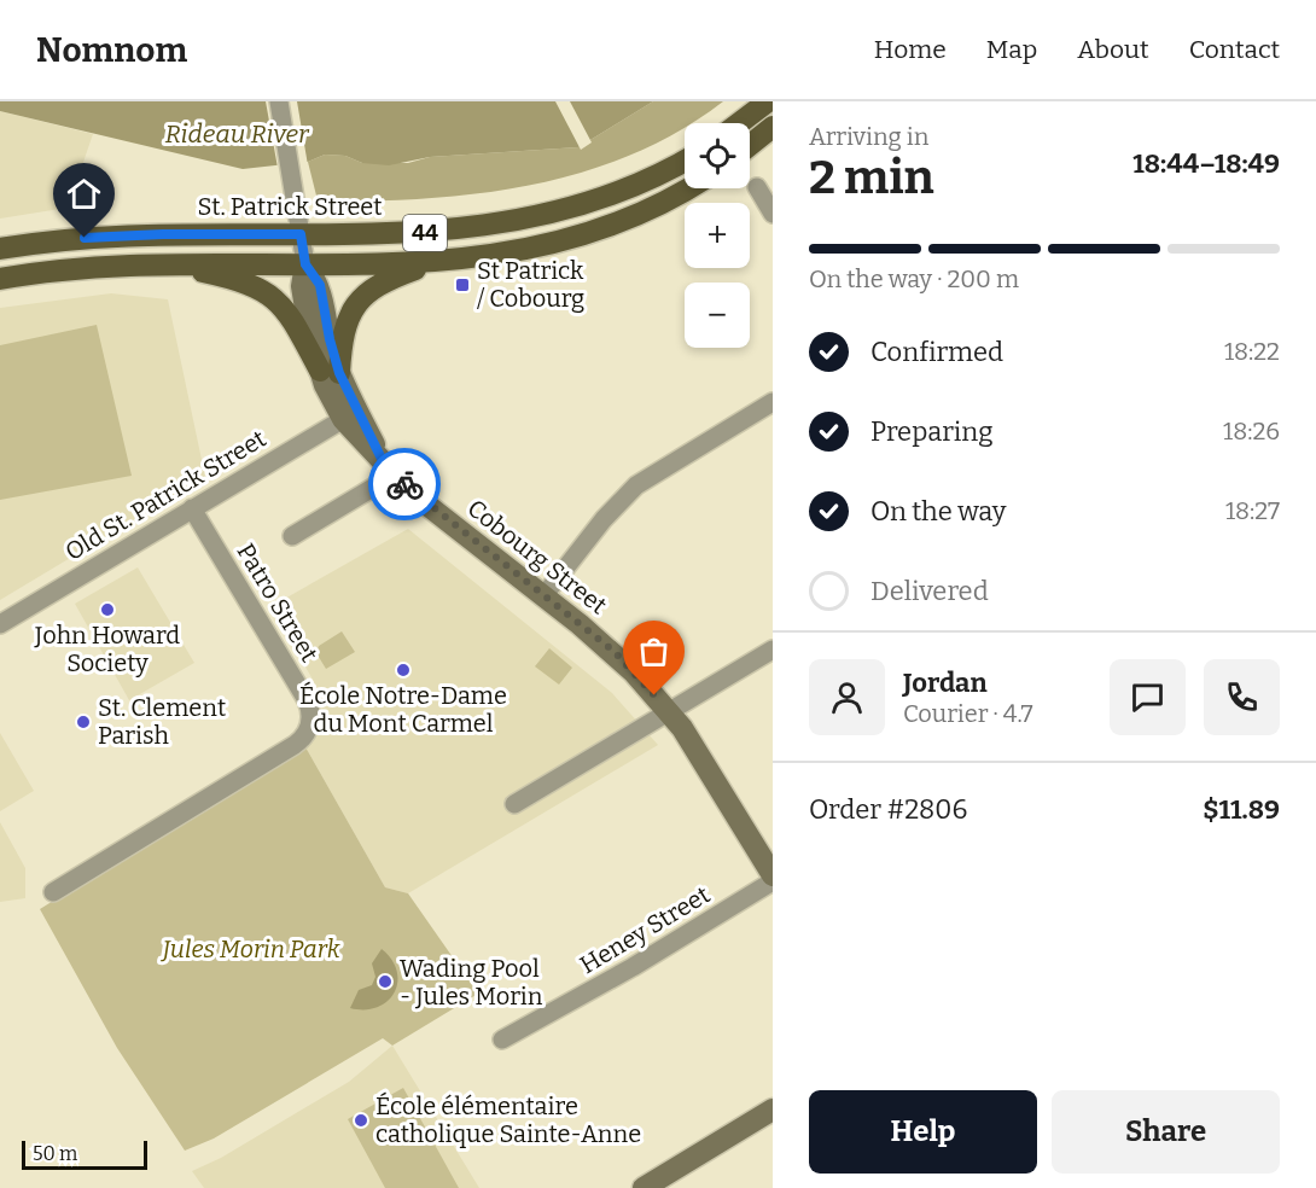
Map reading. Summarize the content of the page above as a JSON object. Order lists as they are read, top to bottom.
{
  "streets": {
    "main road": ["St. Patrick Street", "44"],
    "street": [
      "Old St. Patrick Street",
      "Cobourg Street",
      "Patro Street",
      "Heney Street"
    ]
  },
  "crossings": [
    ["44", "Cobourg Street"],
    ["Old St. Patrick Street", "Cobourg Street"],
    ["Old St. Patrick Street", "Patro Street"],
    ["Cobourg Street", "Heney Street"]
  ],
  "water": ["Rideau River"],
  "parks": ["Jules Morin Park"],
  "places": {
    "transit": ["St Patrick / Cobourg"],
    "other": [
      "John Howard Society",
      "École Notre-Dame du Mont Carmel",
      "St. Clement Parish",
      "Wading Pool - Jules Morin",
      "École élémentaire catholique Sainte-Anne"
    ]
  },
  "scale_bar": "50 m",
  "page": {
    "header": "Nomnom",
    "nav": [
      "Home",
      "Map",
      "About",
      "Contact"
    ],
    "heading": ["2 min", "Arriving in", "18:44–18:49"],
    "panel": [
      "Jordan",
      "Courier · 4.7",
      "Order #2806",
      "$11.89"
    ],
    "map_buttons": ["+", "−"],
    "bar": "On the way · 200 m",
    "list": [
      ["Confirmed", "18:22"],
      ["Preparing", "18:26"],
      ["On the way", "18:27"],
      "Delivered"
    ],
    "buttons": ["Help", "Share"],
    "scale": "50 m"
  }
}
